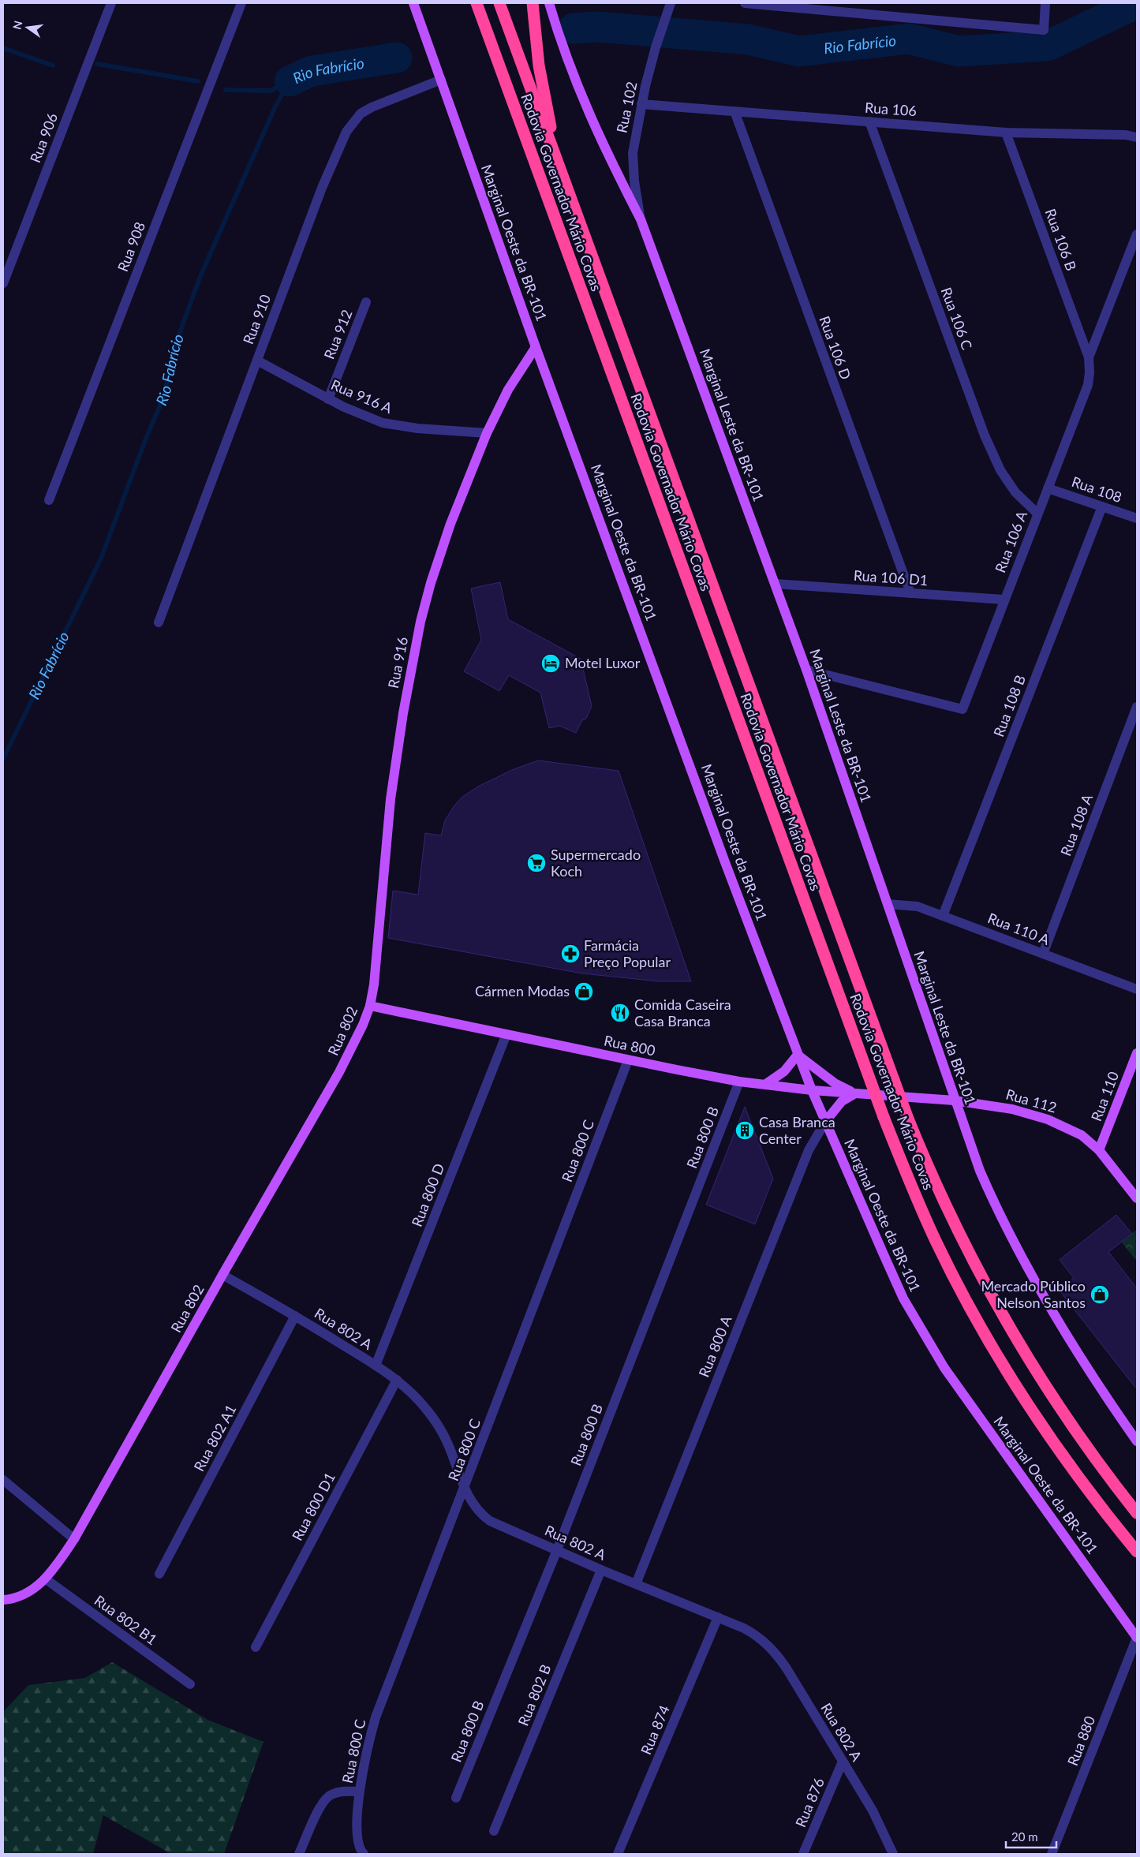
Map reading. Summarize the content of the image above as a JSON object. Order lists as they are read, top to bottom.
{
  "streets": {
    "highway": ["Rodovia Governador Mário Covas"],
    "main road": [
      "Marginal Oeste da BR-101",
      "Marginal Leste da BR-101",
      "Rua 916",
      "Rua 802",
      "Rua 800",
      "Rua 110",
      "Rua 112"
    ],
    "street": [
      "Rua 102",
      "Rua 106",
      "Rua 906",
      "Rua 106 B",
      "Rua 908",
      "Rua 106 C",
      "Rua 910",
      "Rua 912",
      "Rua 106 D",
      "Rua 916 A",
      "Rua 108",
      "Rua 106 A",
      "Rua 106 D1",
      "Rua 108 B",
      "Rua 108 A",
      "Rua 110 A",
      "Rua 800 B",
      "Rua 800 C",
      "Rua 800 D",
      "Rua 802 A",
      "Rua 800 A",
      "Rua 802 A1",
      "Rua 800 D1",
      "Rua 802 B1",
      "Rua 802 B",
      "Rua 874",
      "Rua 880",
      "Rua 876"
    ]
  },
  "crossings": [
    ["Rua 102", "Rua 106"],
    ["Rua 102", "Marginal Leste da BR-101"],
    ["Rua 106", "Rua 106 B"],
    ["Rua 106", "Rua 106 C"],
    ["Rua 106", "Rua 106 D"],
    ["Rua 106 B", "Rua 106 A"],
    ["Marginal Oeste da BR-101", "Rua 910"],
    ["Marginal Oeste da BR-101", "Rua 916"],
    ["Marginal Oeste da BR-101", "Rua 800"],
    ["Marginal Oeste da BR-101", "Rua 800 A"],
    ["Marginal Oeste da BR-101", "Rua 880"],
    ["Rua 106 C", "Rua 106 A"],
    ["Rua 910", "Rua 916 A"],
    ["Rua 912", "Rua 916 A"],
    ["Rua 106 D", "Rua 106 D1"],
    ["Rua 916 A", "Rua 916"],
    ["Marginal Leste da BR-101", "Rua 106 A"],
    ["Marginal Leste da BR-101", "Rua 106 D1"],
    ["Marginal Leste da BR-101", "Rua 110 A"],
    ["Marginal Leste da BR-101", "Rua 112"],
    ["Rua 108", "Rua 106 A"],
    ["Rua 108", "Rua 108 B"],
    ["Rua 106 A", "Rua 106 D1"],
    ["Rua 916", "Rua 802"],
    ["Rua 916", "Rua 800"],
    ["Rua 108 B", "Rua 110 A"],
    ["Rua 108 A", "Rua 110 A"],
    ["Rua 802", "Rua 800"],
    ["Rua 802", "Rua 802 A"],
    ["Rua 802", "Rua 802 B1"],
    ["Rua 800", "Rua 112"],
    ["Rua 800", "Rua 800 B"],
    ["Rua 800", "Rua 800 C"],
    ["Rua 800", "Rua 800 D"],
    ["Rua 110", "Rua 112"],
    ["Rua 800 B", "Rua 802 A"],
    ["Rua 800 C", "Rua 802 A"],
    ["Rua 800 D", "Rua 802 A"],
    ["Rua 802 A", "Rua 800 A"],
    ["Rua 802 A", "Rua 802 A1"],
    ["Rua 802 A", "Rua 800 D1"],
    ["Rua 802 A", "Rua 802 B"],
    ["Rua 802 A", "Rua 874"],
    ["Rua 802 A", "Rua 876"]
  ],
  "water": ["Rio Fabrício"],
  "places": {
    "hotel": ["Motel Luxor"],
    "supermarket": ["Supermercado Koch"],
    "pharmacy": ["Farmácia Preço Popular"],
    "shop": ["Cármen Modas", "Mercado Público Nelson Santos"],
    "restaurant": ["Comida Caseira Casa Branca"],
    "building": ["Casa Branca Center"]
  },
  "scale_bar": "20 m",
  "north": "left"
}
